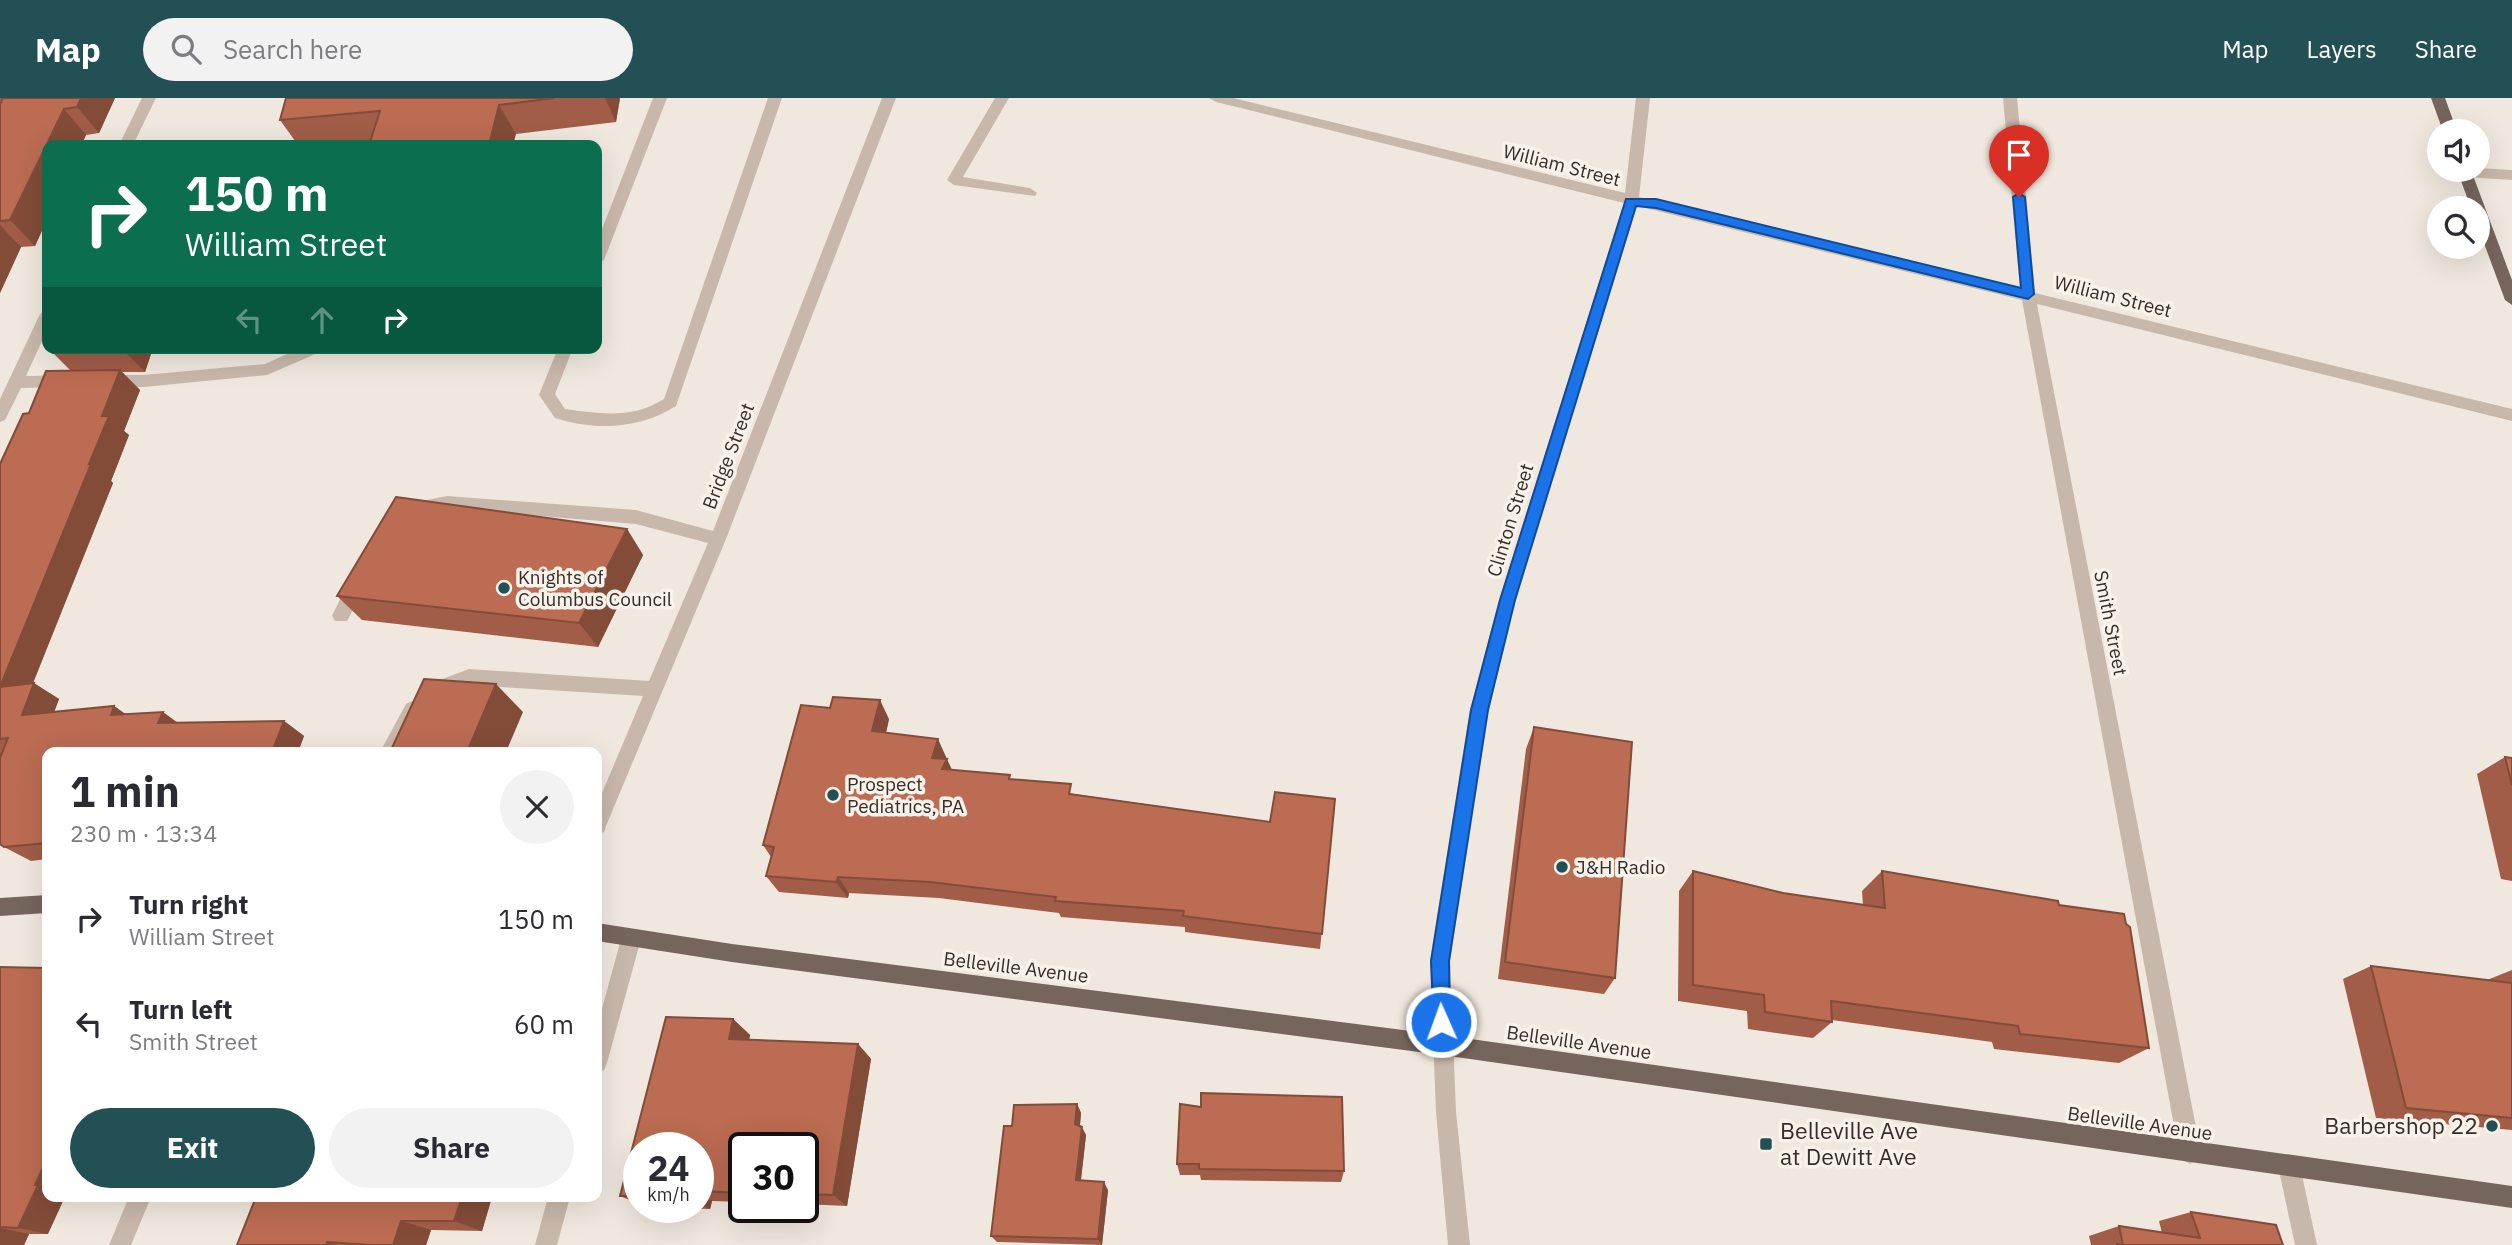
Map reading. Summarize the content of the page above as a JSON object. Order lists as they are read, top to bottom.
{
  "streets": {
    "main road": ["Belleville Avenue"],
    "street": [
      "William Street",
      "Bridge Street",
      "Clinton Street",
      "Smith Street"
    ]
  },
  "crossings": [
    ["William Street", "Clinton Street"],
    ["William Street", "Smith Street"],
    ["Clinton Street", "Belleville Avenue"],
    ["Smith Street", "Belleville Avenue"]
  ],
  "places": {
    "other": [
      "Knights of Columbus Council",
      "Prospect Pediatrics, PA",
      "J&H Radio",
      "Barbershop 22"
    ],
    "transit": ["Belleville Ave at Dewitt Ave"]
  },
  "page": {
    "header": "Map",
    "search": "Search here",
    "nav": ["Map", "Layers", "Share"],
    "turn": ["150 m", "William Street"],
    "heading": ["1 min", "230 m · 13:34"],
    "list": [
      {
        "name": "Turn right",
        "note": "William Street",
        "value": "150 m"
      },
      {
        "name": "Turn left",
        "note": "Smith Street",
        "value": "60 m"
      }
    ],
    "buttons": ["Exit", "Share"],
    "speed": "24 km/h",
    "limit": "30"
  }
}
